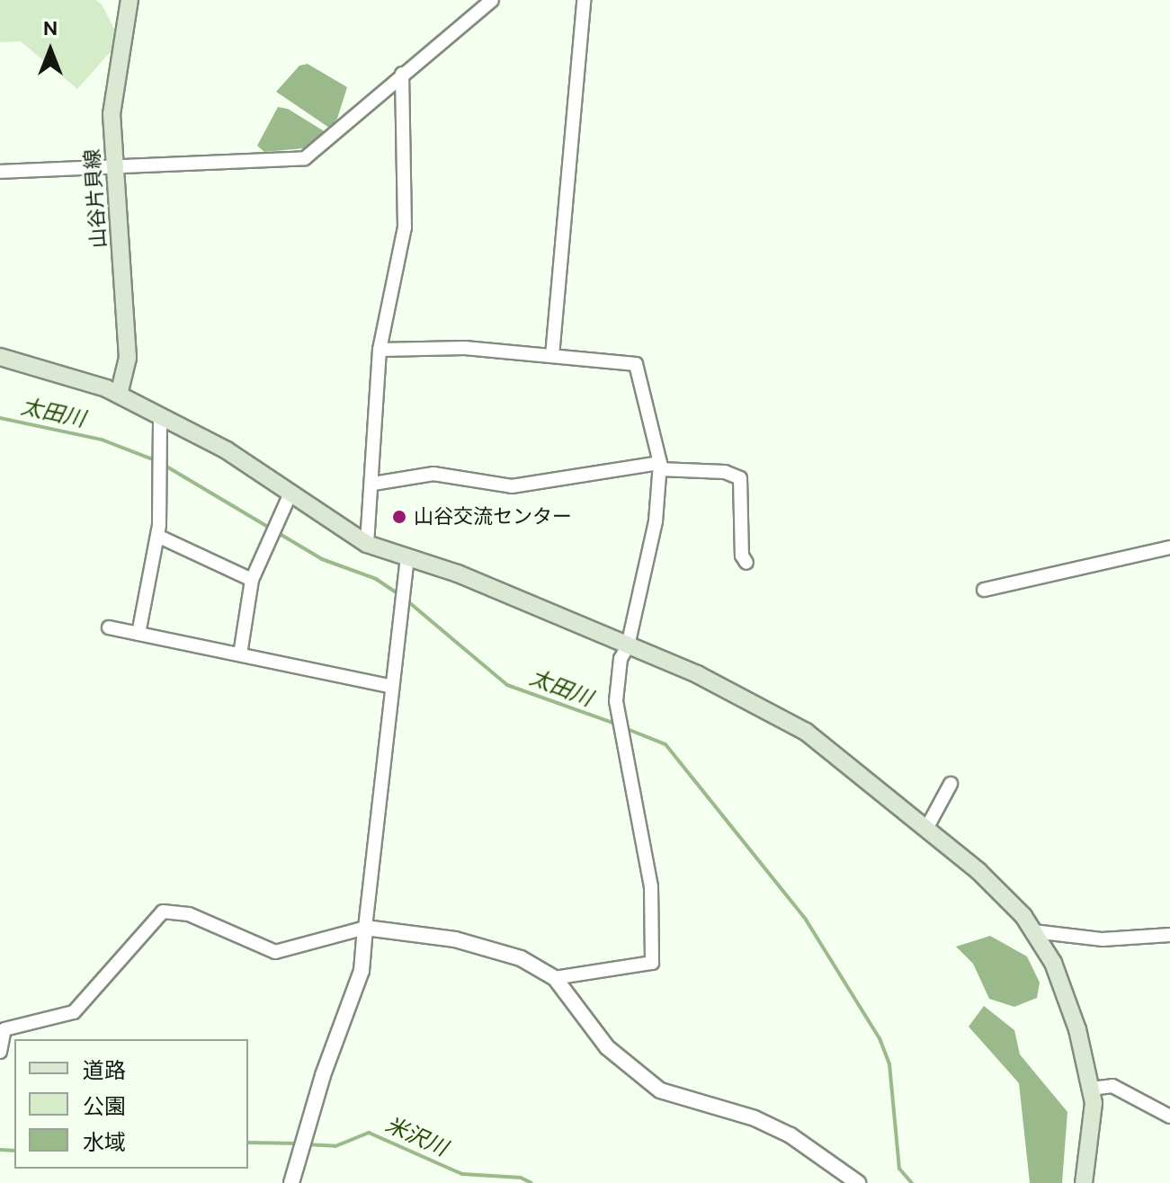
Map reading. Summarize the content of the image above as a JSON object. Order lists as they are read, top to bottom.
{
  "streets": {
    "main road": ["山谷片貝線"]
  },
  "water": ["太田川", "米沢川"],
  "places": ["山谷交流センター"],
  "legend": ["道路", "公園", "水域"],
  "north": "top"
}
